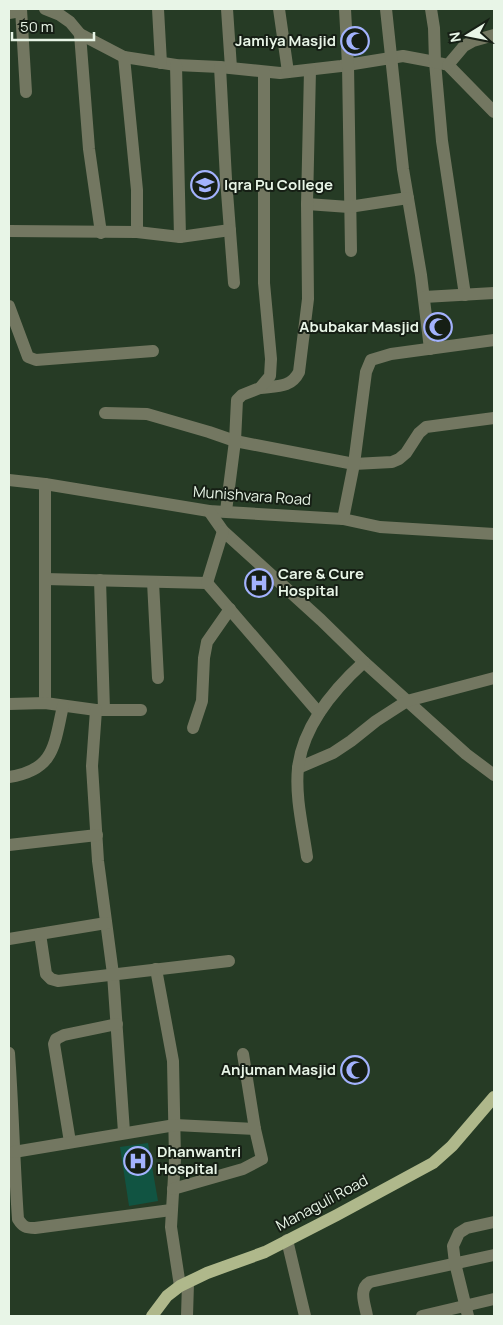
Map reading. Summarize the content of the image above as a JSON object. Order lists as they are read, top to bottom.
{
  "streets": {
    "main road": ["Managuli Road"],
    "street": ["Munishvara Road"]
  },
  "places": {
    "mosque": ["Jamiya Masjid", "Abubakar Masjid", "Anjuman Masjid"],
    "school or university": ["Iqra Pu College"],
    "hospital": ["Care & Cure Hospital", "Dhanwantri Hospital"]
  },
  "scale_bar": "50 m",
  "north": "left"
}
